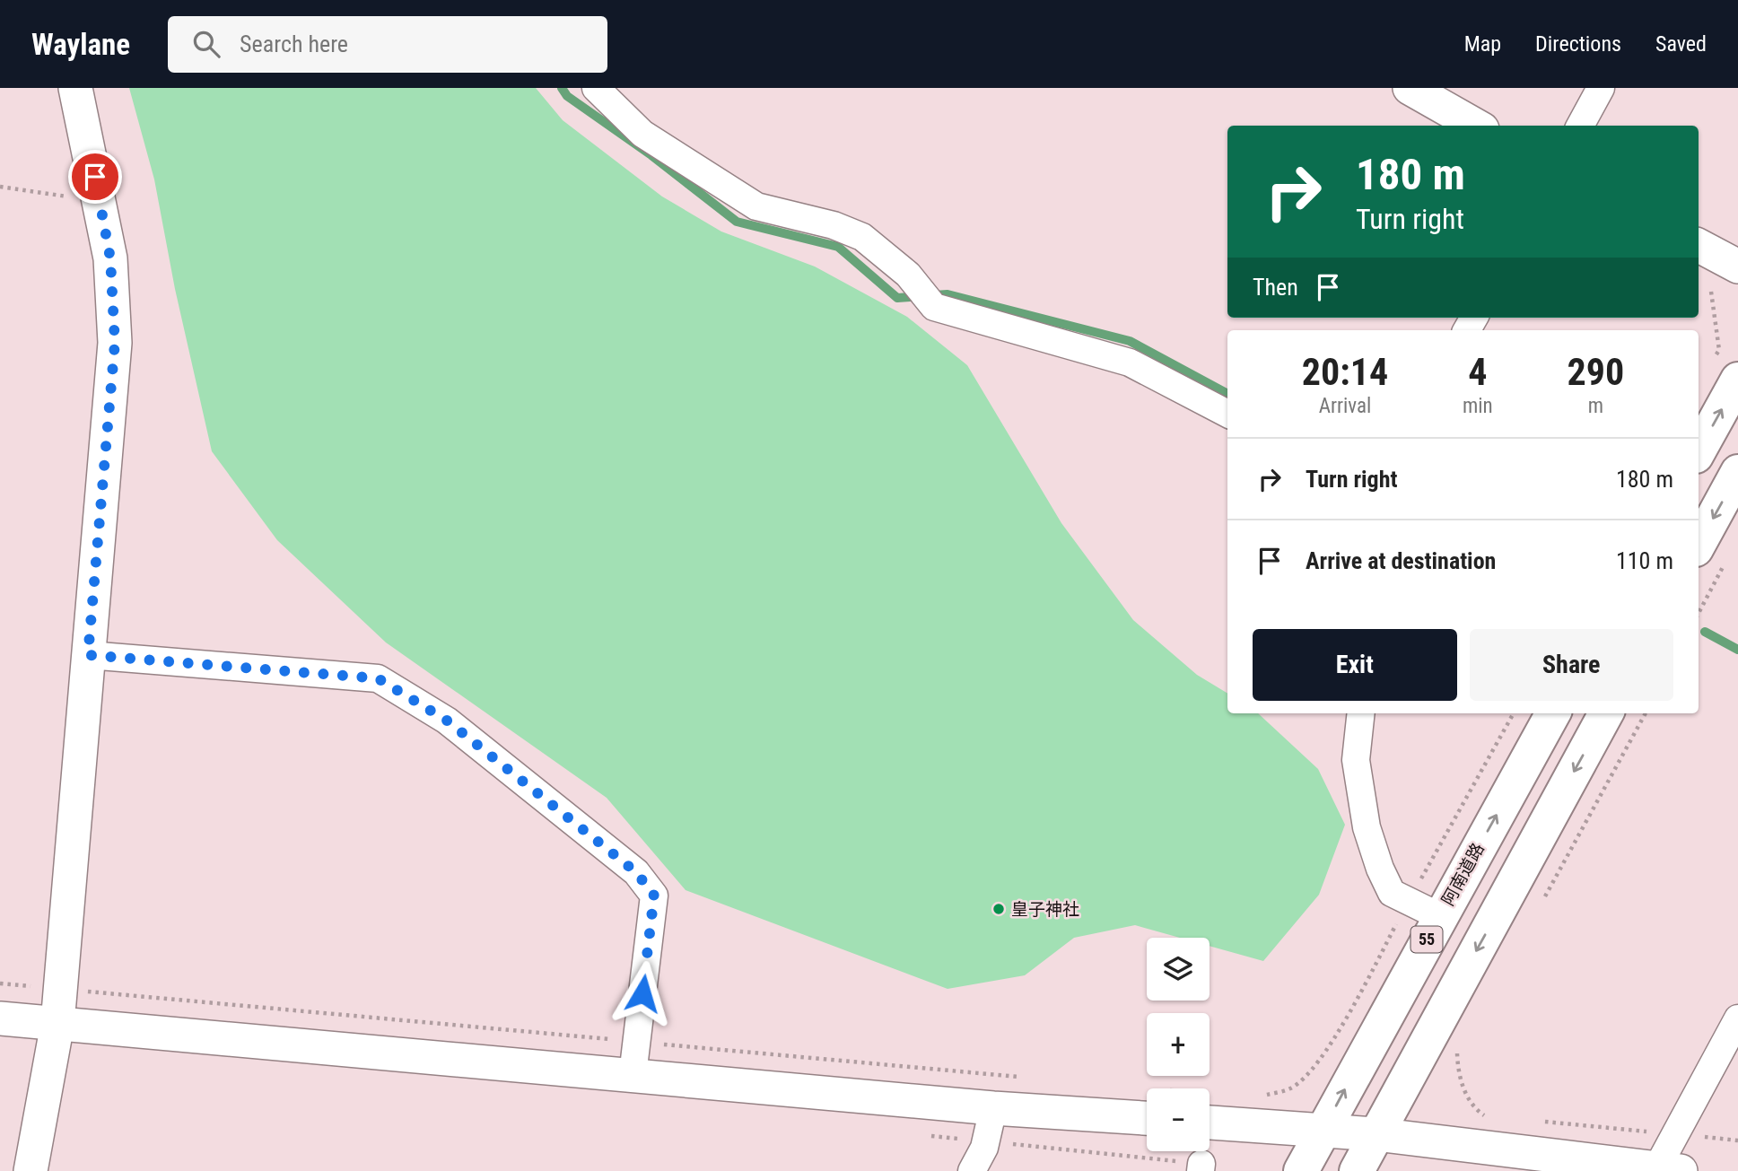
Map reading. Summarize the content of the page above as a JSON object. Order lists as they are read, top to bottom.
{
  "streets": {
    "highway": ["阿南道路", "55"]
  },
  "places": ["皇子神社"],
  "page": {
    "header": "Waylane",
    "search": "Search here",
    "nav": ["Map", "Directions", "Saved"],
    "turn": ["180 m", "Turn right"],
    "then": "Then",
    "eta": [
      "20:14",
      "Arrival",
      "4",
      "min",
      "290",
      "m"
    ],
    "list": [
      {
        "name": "Turn right",
        "value": "180 m"
      },
      {
        "name": "Arrive at destination",
        "value": "110 m"
      }
    ],
    "buttons": ["Exit", "Share"],
    "map_buttons": ["+", "−"]
  }
}
